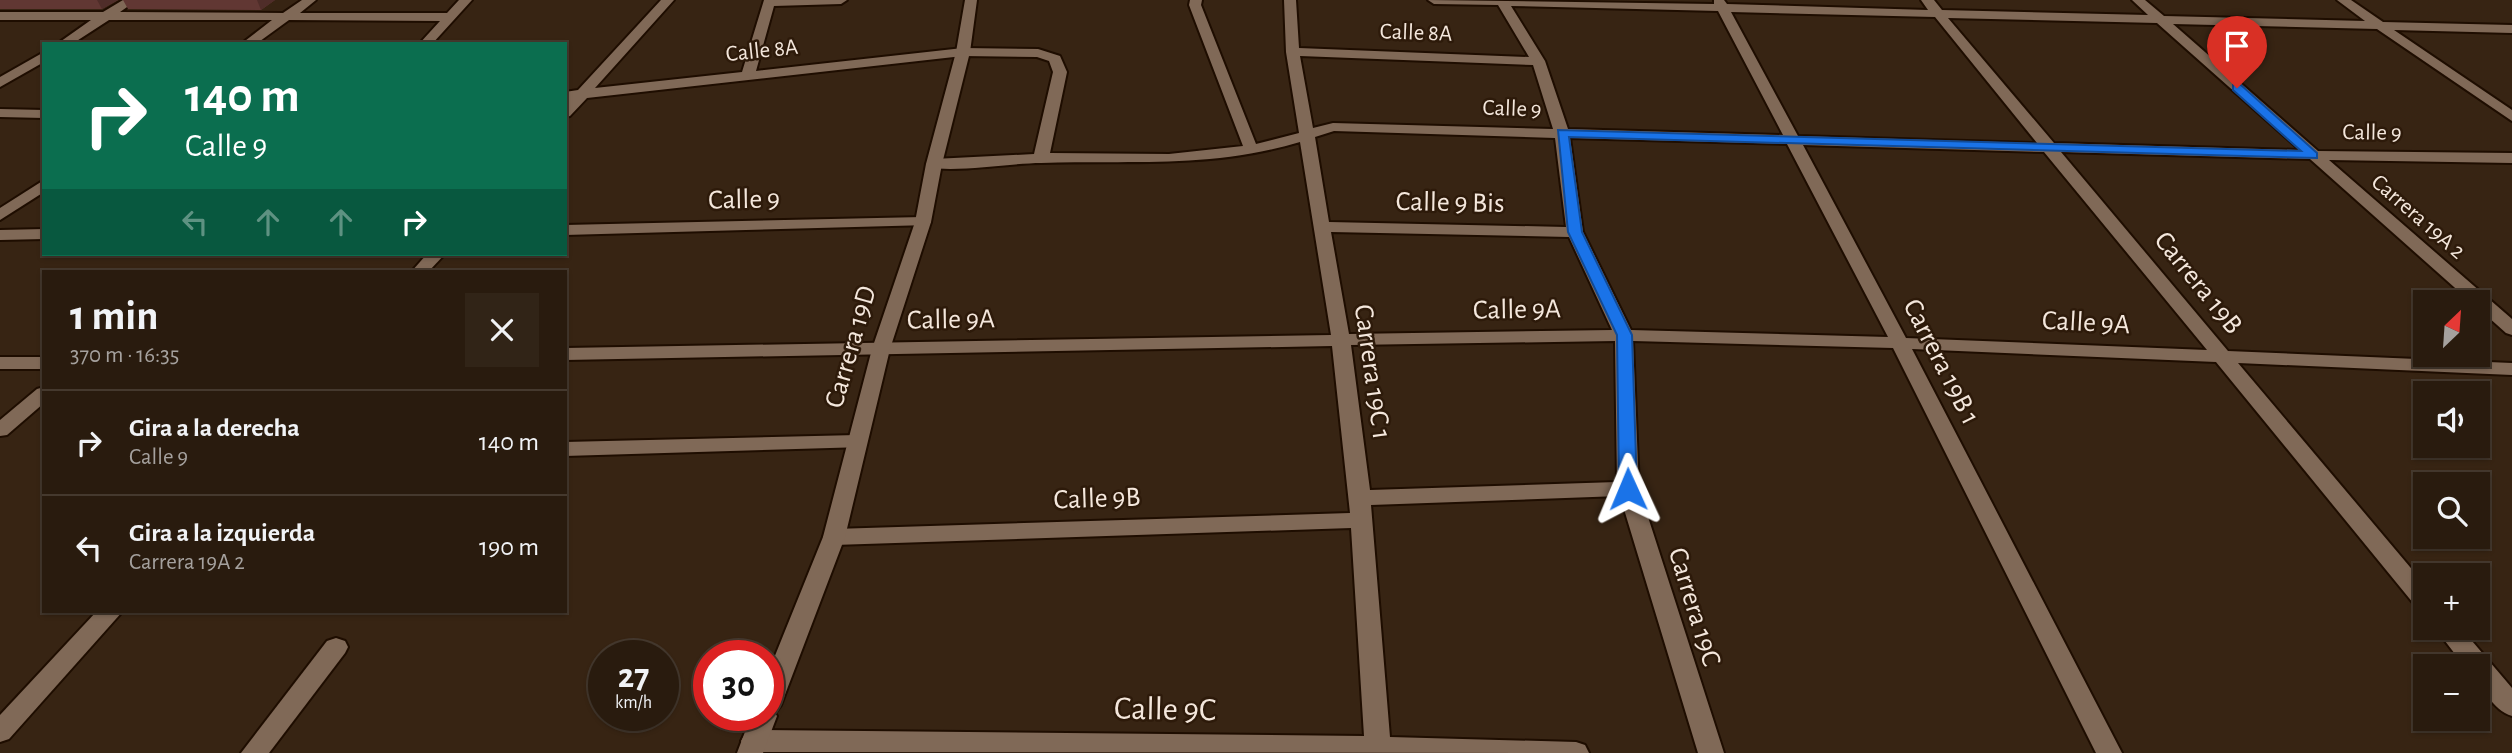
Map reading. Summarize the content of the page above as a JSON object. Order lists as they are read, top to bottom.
{
  "streets": {
    "street": [
      "Calle 8A",
      "Calle 9",
      "Calle 9 Bis",
      "Carrera 19A 2",
      "Carrera 19B",
      "Calle 9A",
      "Carrera 19D",
      "Carrera 19B 1",
      "Carrera 19C 1",
      "Calle 9B",
      "Carrera 19C",
      "Calle 9C"
    ]
  },
  "crossings": [
    ["Calle 8A", "Calle 9"],
    ["Calle 8A", "Carrera 19D"],
    ["Calle 8A", "Carrera 19C 1"],
    ["Calle 8A", "Carrera 19C"],
    ["Calle 9", "Carrera 19A 2"],
    ["Calle 9", "Carrera 19B"],
    ["Calle 9", "Carrera 19D"],
    ["Calle 9", "Carrera 19B 1"],
    ["Calle 9", "Carrera 19C 1"],
    ["Calle 9", "Carrera 19C"],
    ["Calle 9 Bis", "Carrera 19C 1"],
    ["Calle 9 Bis", "Carrera 19C"],
    ["Carrera 19B", "Calle 9A"],
    ["Calle 9A", "Carrera 19D"],
    ["Calle 9A", "Carrera 19B 1"],
    ["Calle 9A", "Carrera 19C 1"],
    ["Calle 9A", "Carrera 19C"],
    ["Carrera 19D", "Calle 9B"],
    ["Carrera 19C 1", "Calle 9B"],
    ["Carrera 19C 1", "Calle 9C"],
    ["Calle 9B", "Carrera 19C"]
  ],
  "north": "top right",
  "page": {
    "turn": ["140 m", "Calle 9"],
    "heading": ["1 min", "370 m · 16:35"],
    "map_buttons": ["+", "−"],
    "list": [
      {
        "name": "Gira a la derecha",
        "note": "Calle 9",
        "value": "140 m"
      },
      {
        "name": "Gira a la izquierda",
        "note": "Carrera 19A 2",
        "value": "190 m"
      }
    ],
    "speed": "27 km/h",
    "limit": "30"
  }
}
